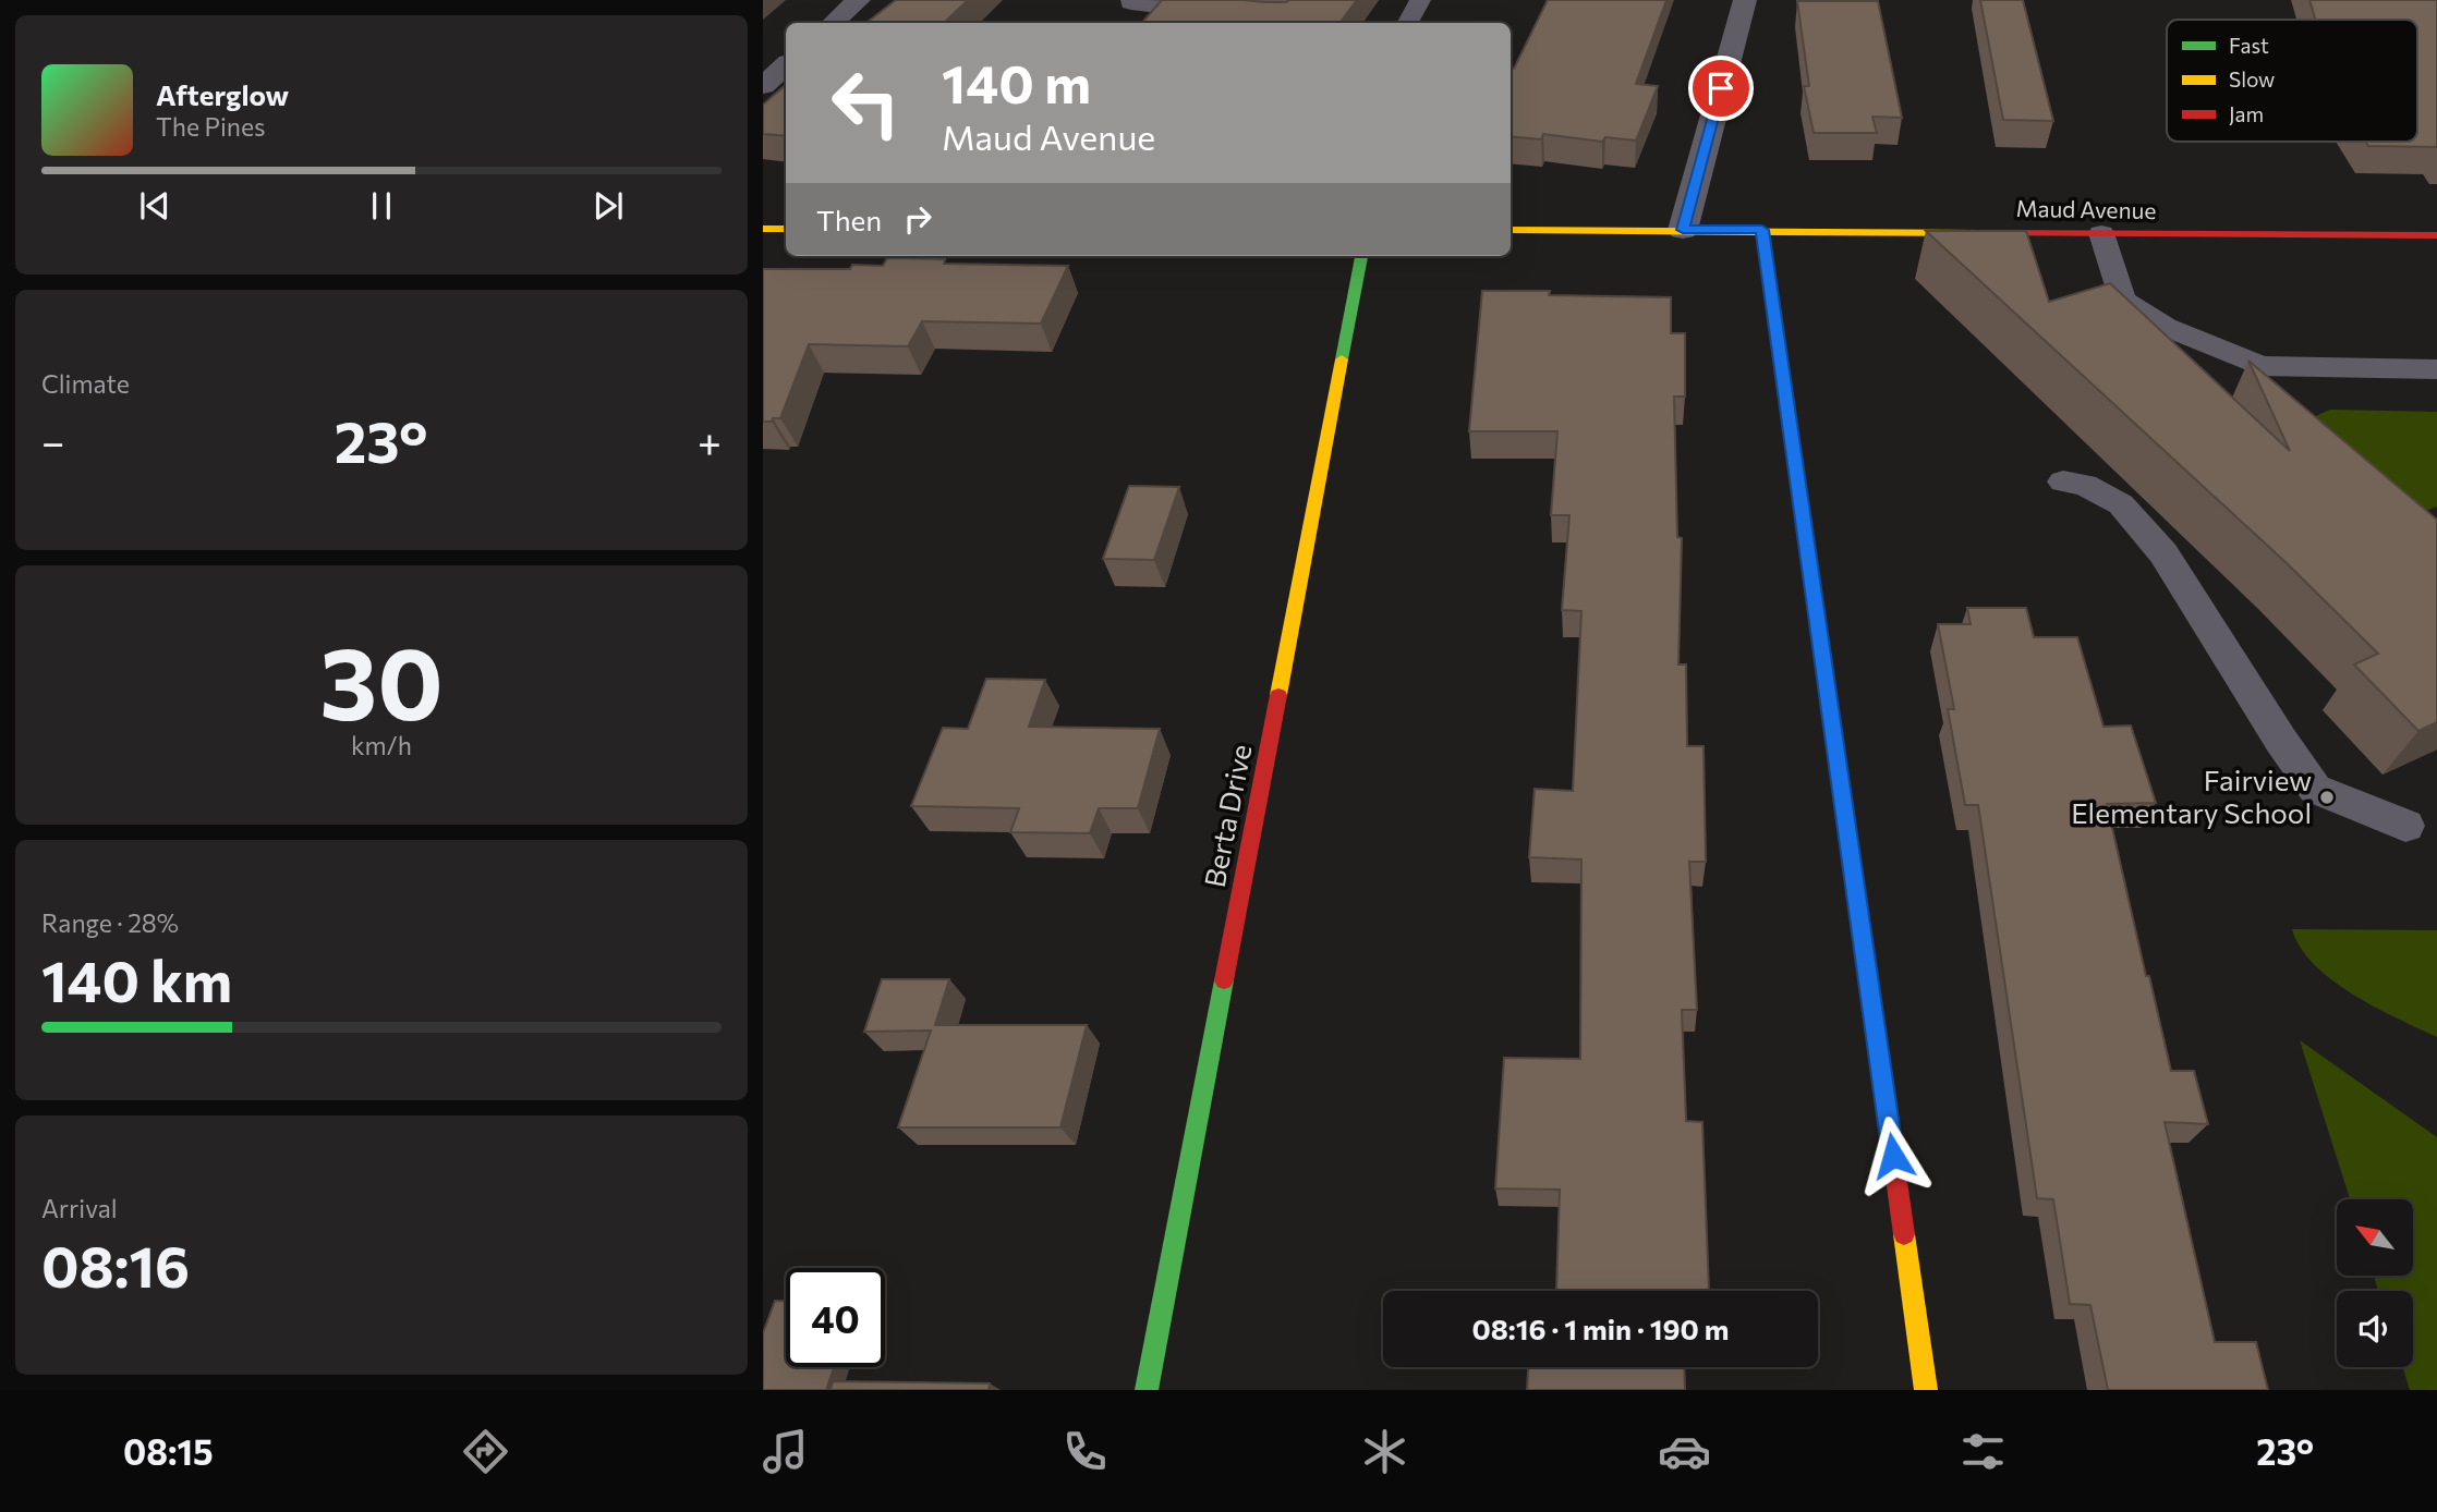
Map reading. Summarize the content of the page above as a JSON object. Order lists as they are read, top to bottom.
{
  "streets": {
    "street": ["Maud Avenue", "Berta Drive"]
  },
  "places": ["Fairview Elementary School"],
  "legend": ["Fast", "Slow", "Jam"],
  "north": "top left",
  "page": {
    "turn": ["140 m", "Maud Avenue"],
    "song": ["Afterglow", "The Pines"],
    "then": "Then",
    "tile": [
      "Climate",
      ["30", "km/h"],
      ["Range · 28%", "140 km"],
      ["Arrival", "08:16"]
    ],
    "heat": ["−", "23°", "+"],
    "limit": "40",
    "trip": "08:16 · 1 min · 190 m",
    "tabs": ["08:15", "23°"]
  }
}
